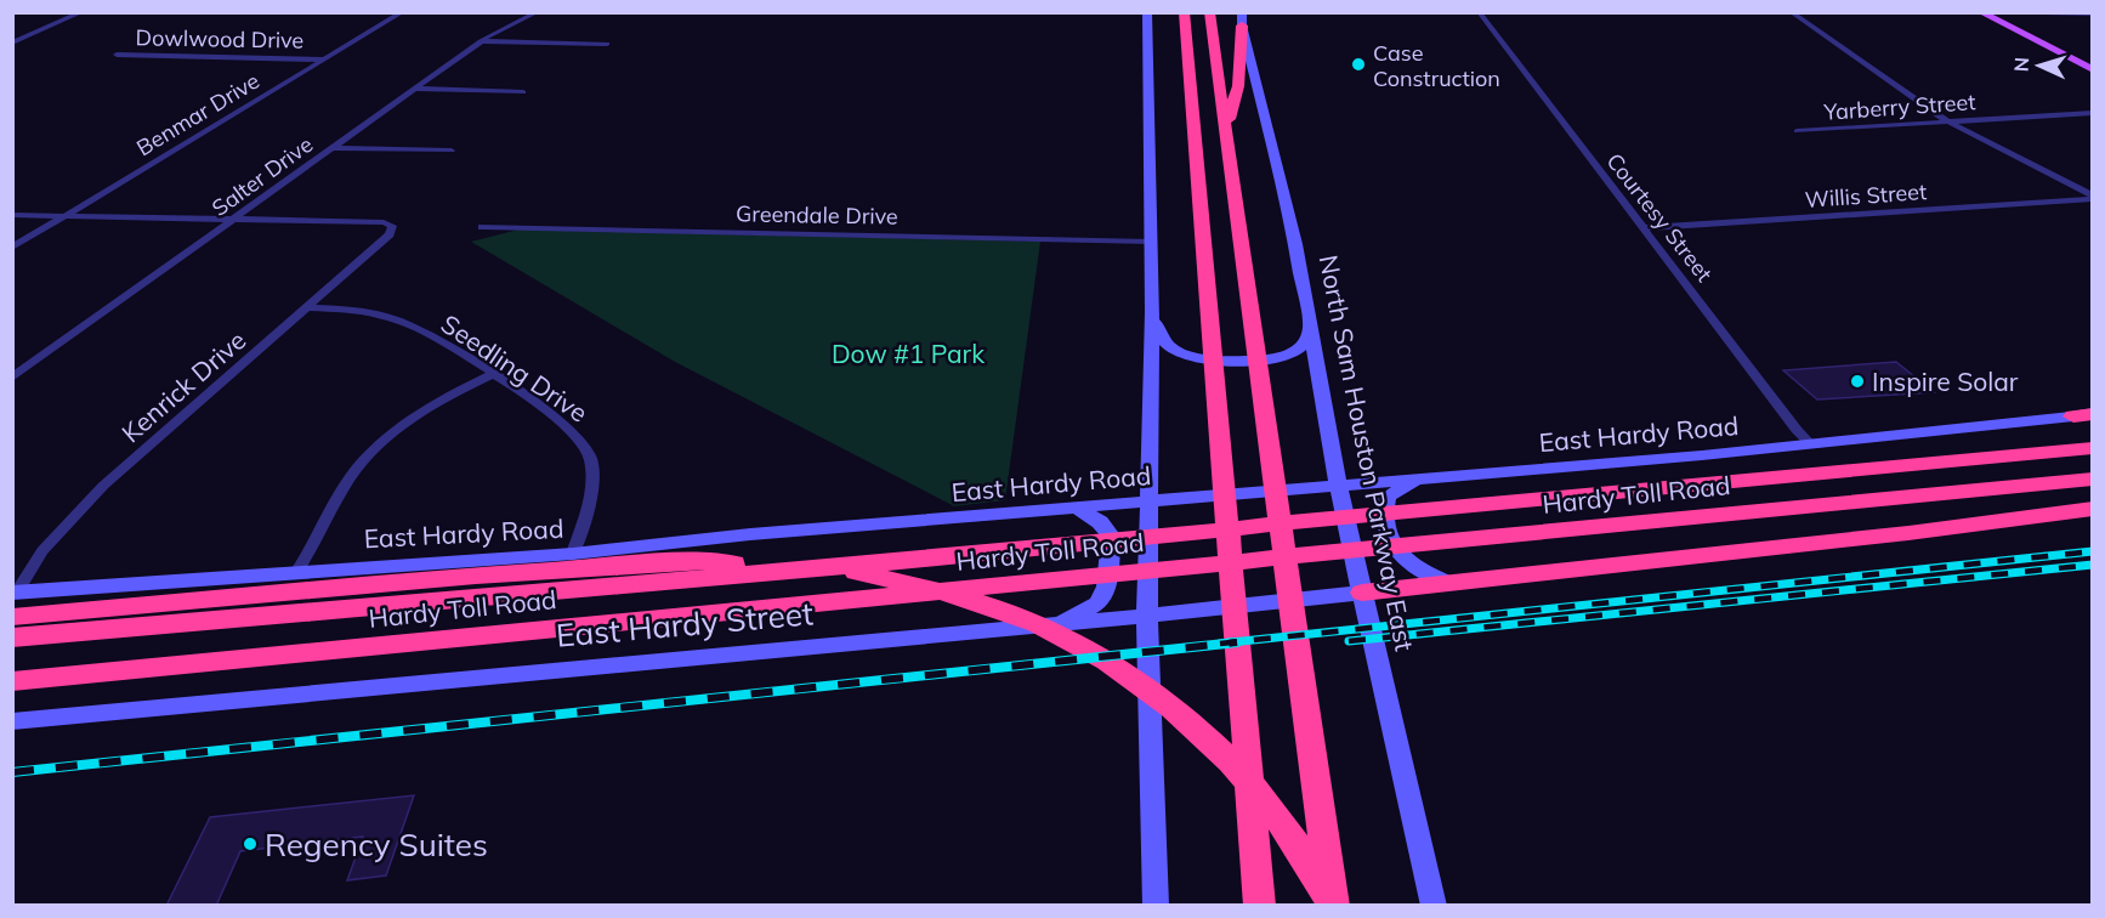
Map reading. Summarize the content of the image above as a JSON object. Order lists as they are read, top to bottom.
{
  "streets": {
    "highway": ["Hardy Toll Road"],
    "main road": ["East Hardy Road", "North Sam Houston Parkway East", "East Hardy Street"],
    "street": [
      "Dowlwood Drive",
      "Yarberry Street",
      "Benmar Drive",
      "Salter Drive",
      "Willis Street",
      "Greendale Drive",
      "Courtesy Street",
      "Seedling Drive",
      "Kenrick Drive"
    ]
  },
  "crossings": [
    ["Dowlwood Drive", "Benmar Drive"],
    ["Salter Drive", "Kenrick Drive"],
    ["Willis Street", "Courtesy Street"],
    ["Courtesy Street", "East Hardy Road"],
    ["Seedling Drive", "Kenrick Drive"],
    ["Seedling Drive", "East Hardy Road"],
    ["Kenrick Drive", "East Hardy Road"],
    ["East Hardy Road", "North Sam Houston Parkway East"],
    ["North Sam Houston Parkway East", "East Hardy Street"]
  ],
  "parks": ["Dow #1 Park"],
  "places": ["Case Construction", "Inspire Solar", "Regency Suites"],
  "north": "left"
}
